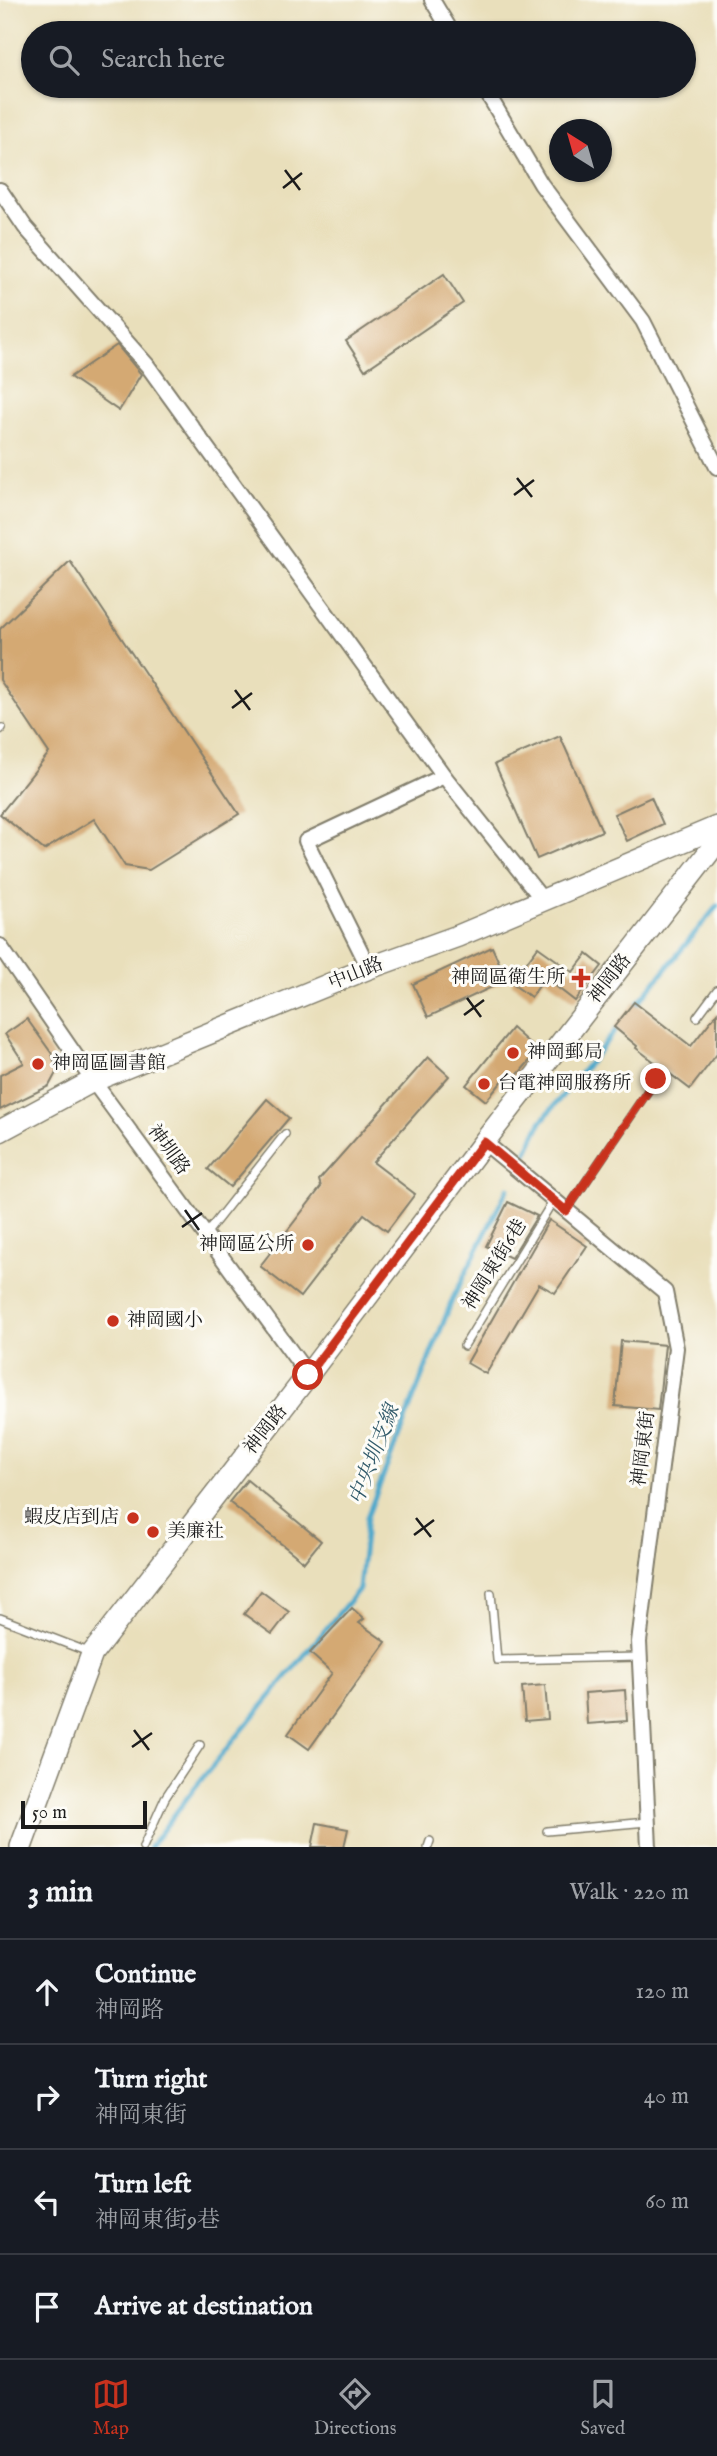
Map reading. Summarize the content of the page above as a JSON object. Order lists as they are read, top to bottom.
{
  "streets": {
    "street": [
      "中山路",
      "神岡路",
      "神圳路",
      "神岡東街"
    ],
    "lane": ["神岡東街6巷"]
  },
  "crossings": [
    ["中山路", "神圳路"],
    ["神岡路", "神圳路"],
    ["神岡路", "神岡東街"],
    ["神岡東街6巷", "神岡東街"]
  ],
  "water": ["中央圳支線"],
  "places": {
    "health": ["神岡區衛生所"],
    "other": [
      "神岡郵局",
      "神岡區圖書館",
      "台電神岡服務所",
      "神岡區公所",
      "神岡國小",
      "蝦皮店到店",
      "美廉社"
    ]
  },
  "scale_bar": "50 m",
  "north": "top left",
  "page": {
    "search": "Search here",
    "scale": "50 m",
    "heading": ["3 min", "Walk · 220 m"],
    "list": [
      ["Continue", "神岡路", "120 m"],
      ["Turn right", "神岡東街", "40 m"],
      ["Turn left", "神岡東街9巷", "60 m"],
      "Arrive at destination"
    ],
    "nav": ["Map", "Directions", "Saved"]
  }
}
